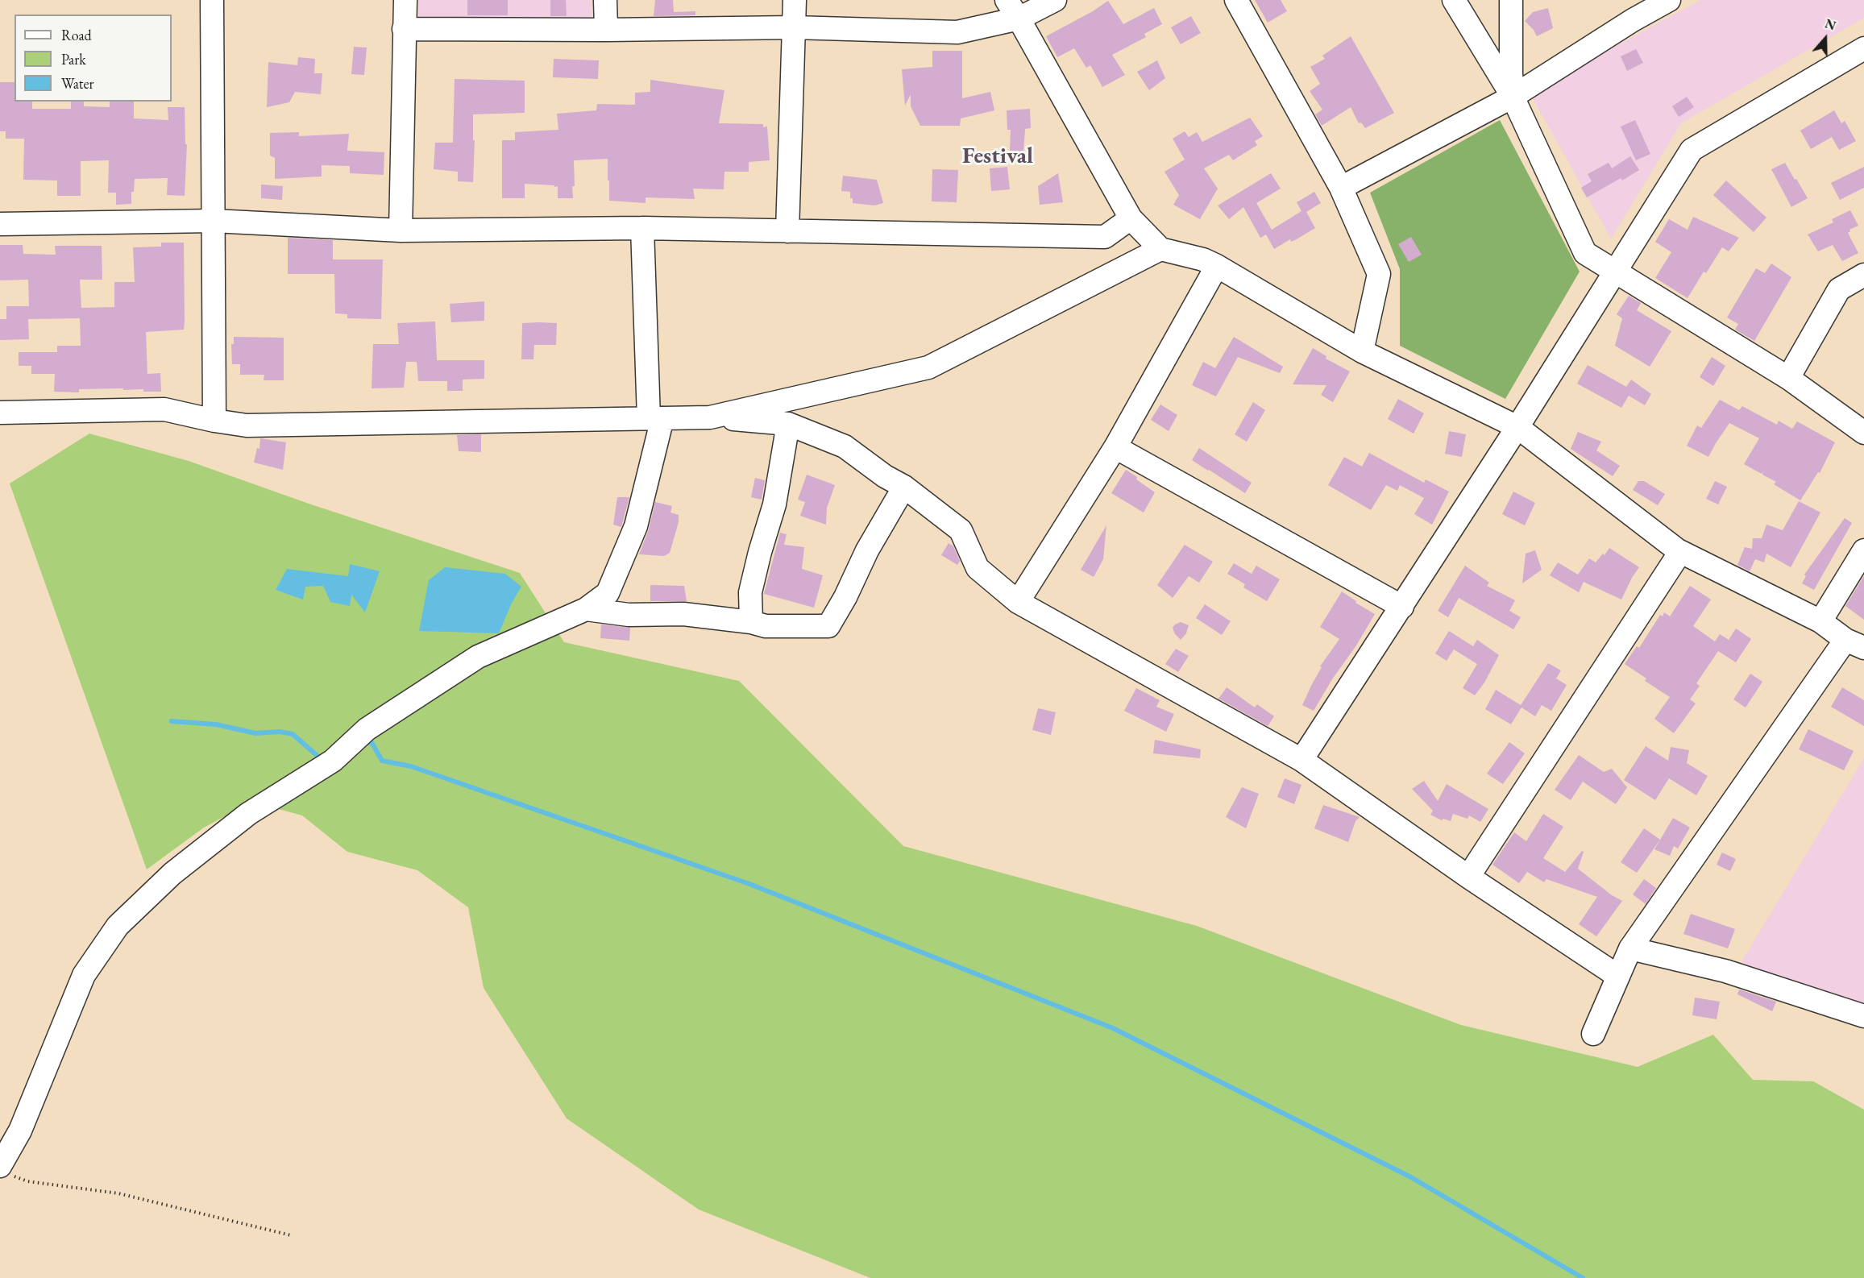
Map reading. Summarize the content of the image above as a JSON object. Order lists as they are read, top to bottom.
{
  "districts": ["Festival"],
  "legend": ["Road", "Park", "Water"],
  "north": "top"
}
